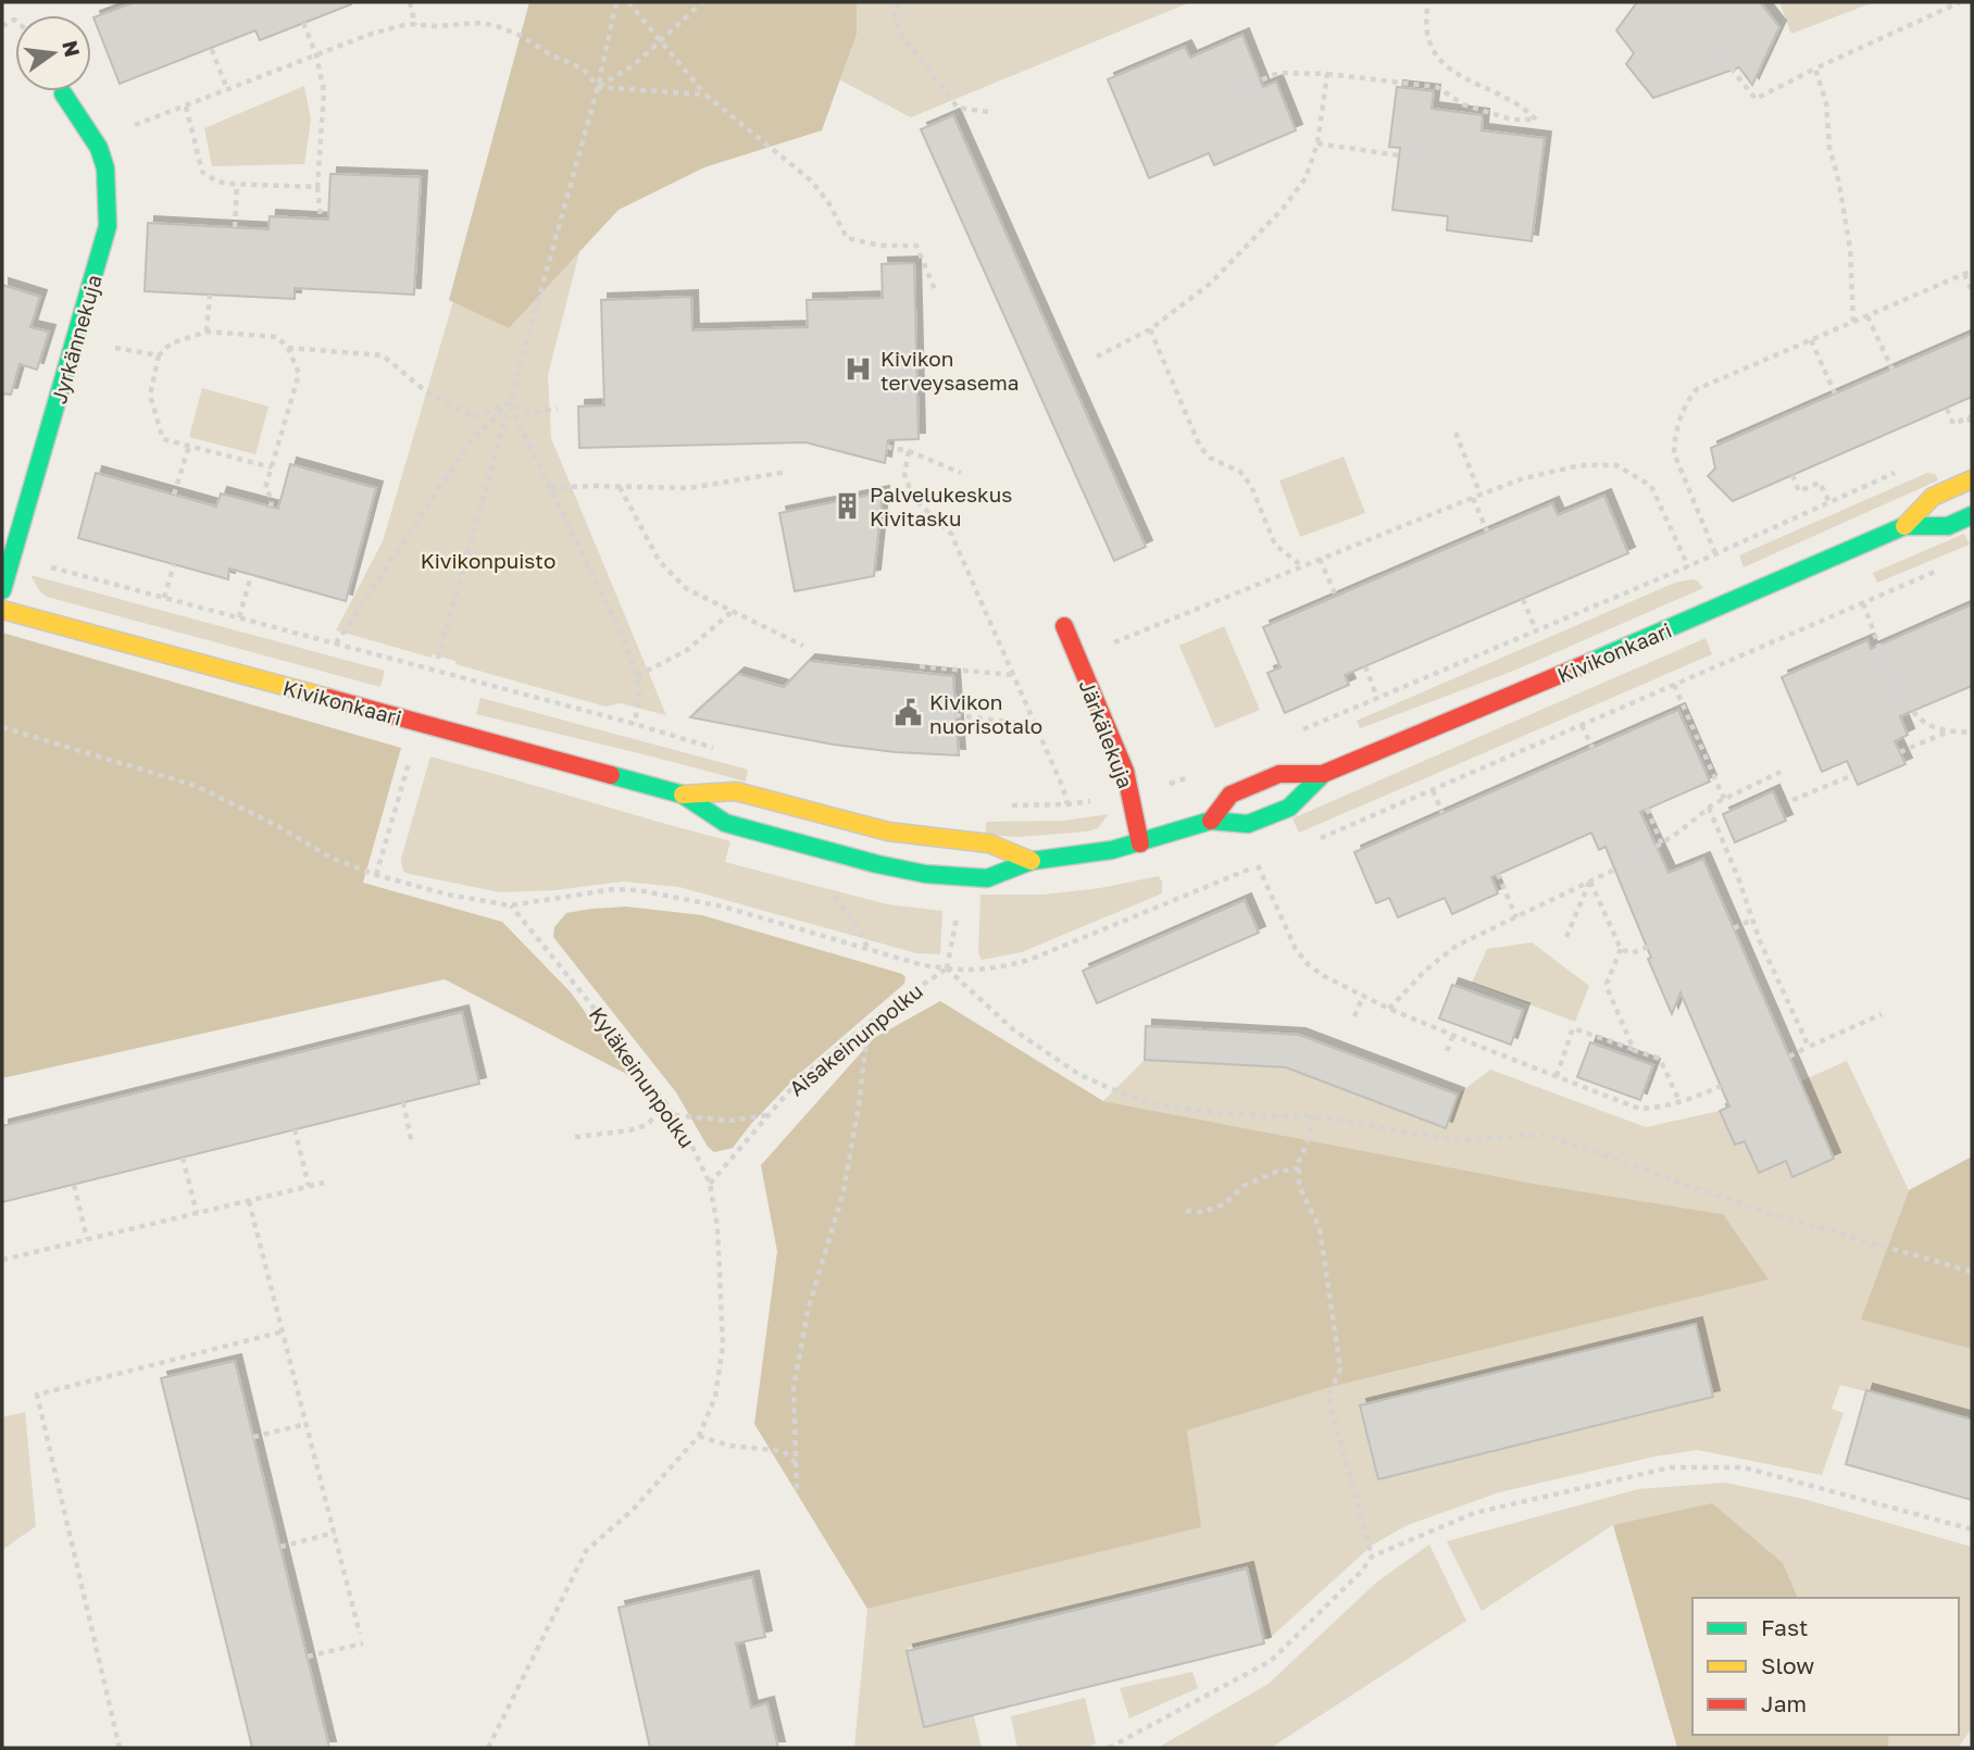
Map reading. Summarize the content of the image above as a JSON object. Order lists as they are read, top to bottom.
{
  "streets": {
    "street": ["Jyrkännekuja", "Kivikonkaari", "Järkälekuja"],
    "path": ["Aisakeinunpolku", "Kyläkeinunpolku"]
  },
  "crossings": [
    ["Kivikonkaari", "Järkälekuja"],
    ["Aisakeinunpolku", "Kyläkeinunpolku"]
  ],
  "parks": ["Kivikonpuisto"],
  "places": {
    "hospital": ["Kivikon terveysasema"],
    "building": ["Palvelukeskus Kivitasku"],
    "public building": ["Kivikon nuorisotalo"]
  },
  "legend": ["Fast", "Slow", "Jam"],
  "north": "right"
}
